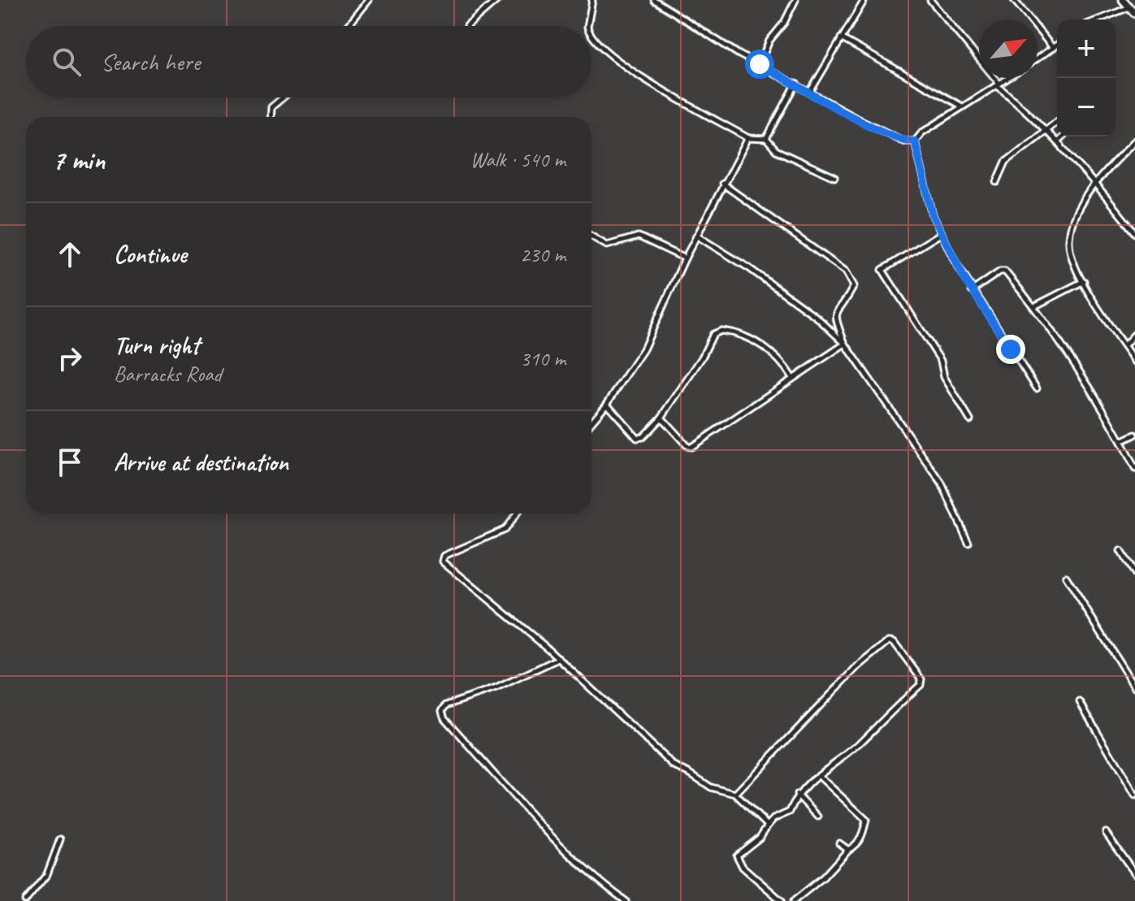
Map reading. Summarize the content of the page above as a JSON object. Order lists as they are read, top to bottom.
{
  "north": "top right",
  "page": {
    "map_buttons": ["+", "−"],
    "search": "Search here",
    "heading": ["7 min", "Walk · 540 m"],
    "list": [
      ["Continue", "230 m"],
      ["Turn right", "Barracks Road", "310 m"],
      "Arrive at destination"
    ]
  }
}
